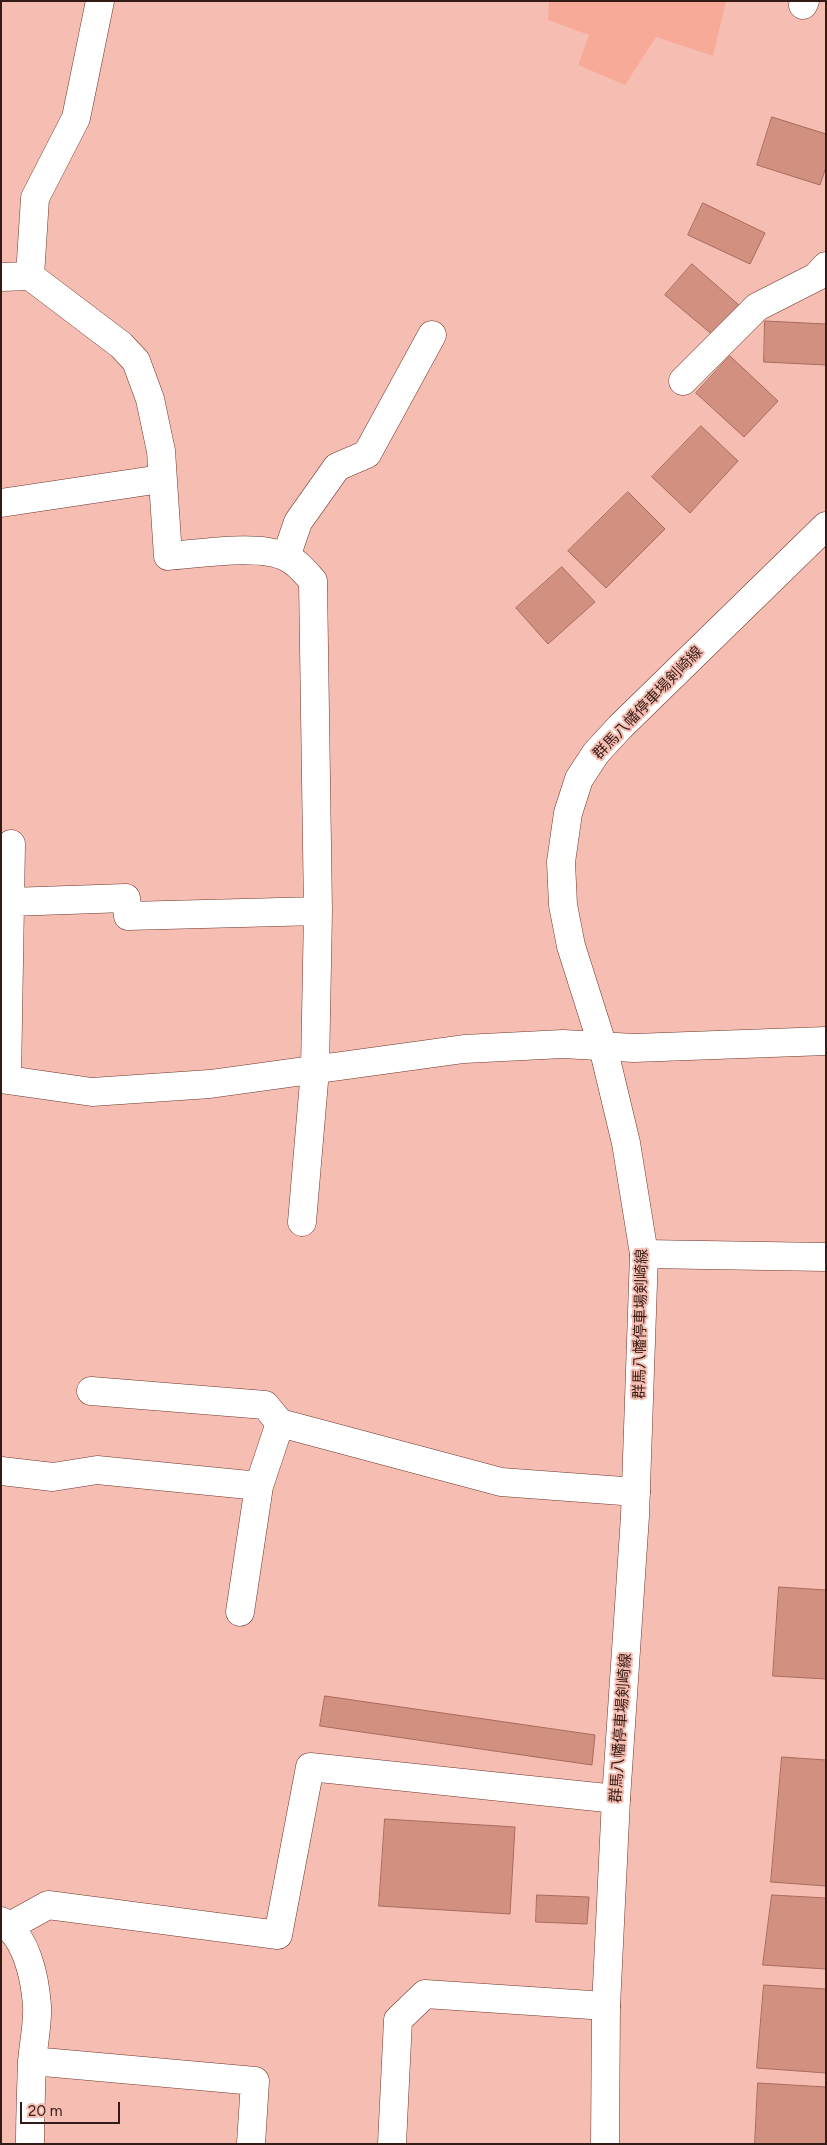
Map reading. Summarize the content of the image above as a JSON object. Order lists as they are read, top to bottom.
{
  "streets": {
    "street": ["群馬八幡停車場剣崎線"]
  },
  "scale_bar": "20 m"
}
